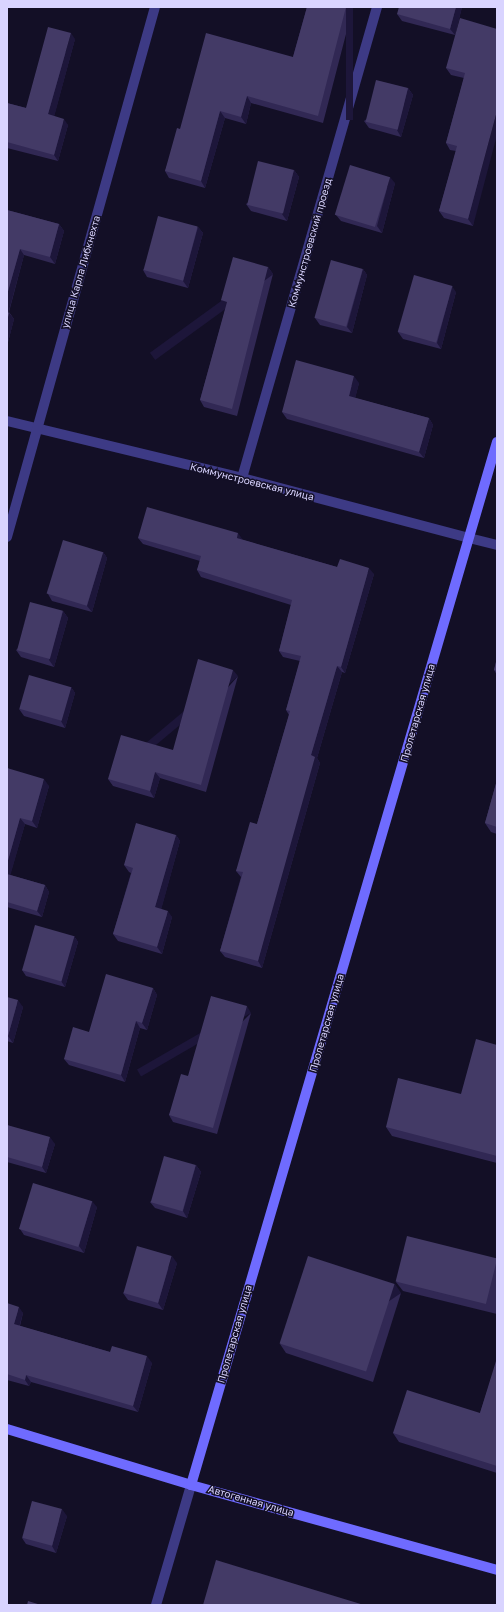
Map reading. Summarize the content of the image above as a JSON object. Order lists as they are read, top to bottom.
{
  "streets": {
    "street": [
      "Коммунстроевский проезд",
      "улица Карла Либкнехта",
      "Коммунстроевская улица",
      "Пролетарская улица",
      "Автогенная улица"
    ]
  },
  "crossings": [
    ["Коммунстроевский проезд", "Коммунстроевская улица"],
    ["улица Карла Либкнехта", "Коммунстроевская улица"],
    ["Коммунстроевская улица", "Пролетарская улица"],
    ["Пролетарская улица", "Автогенная улица"]
  ]
}
